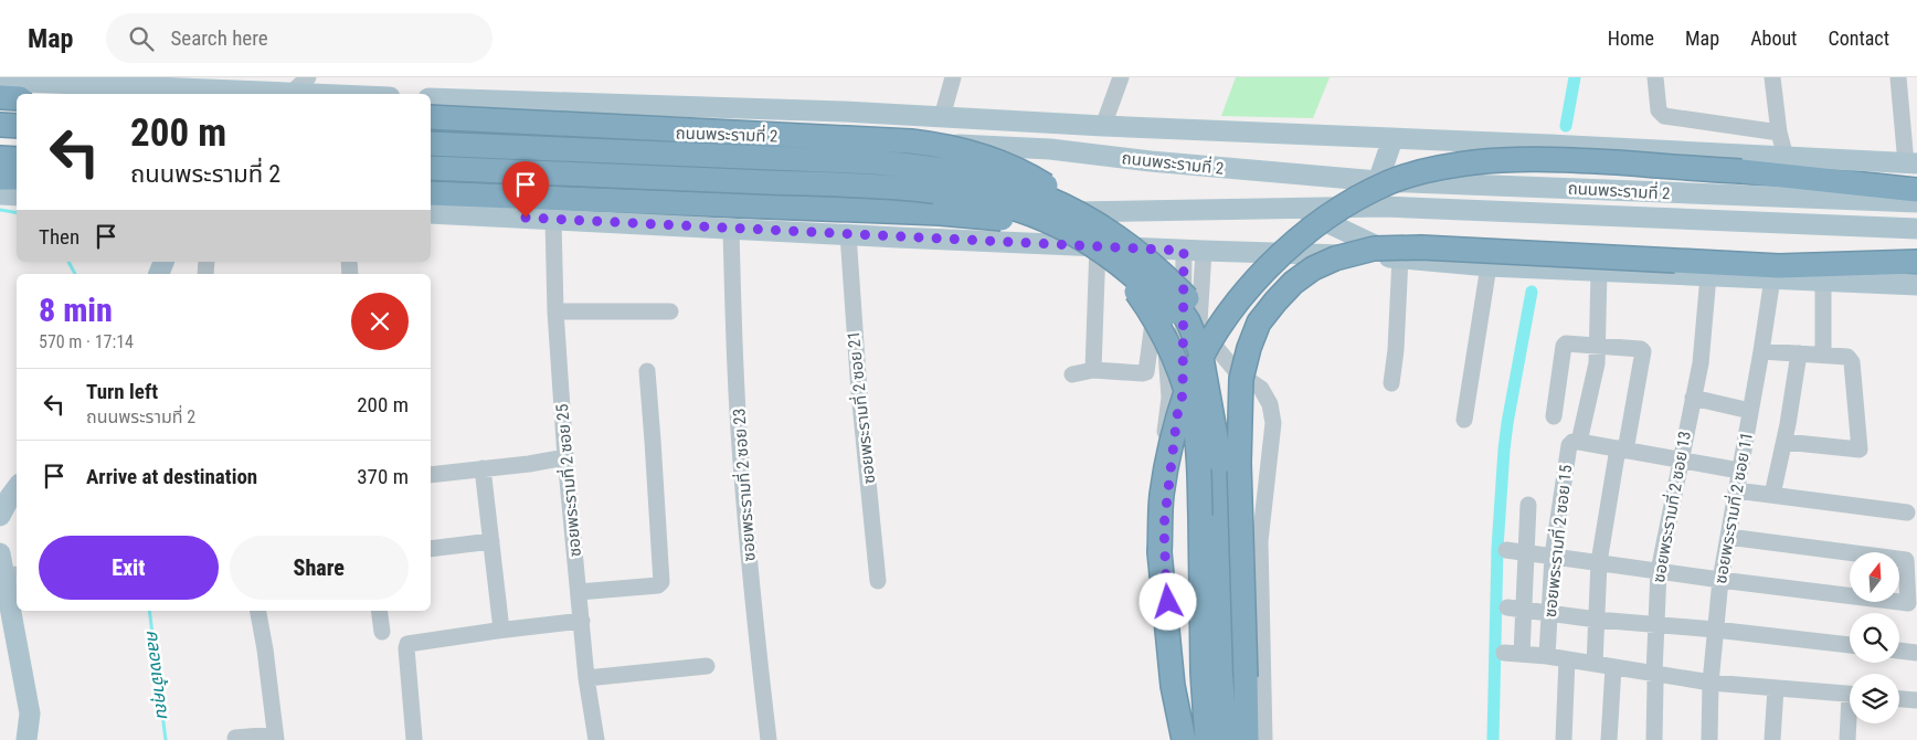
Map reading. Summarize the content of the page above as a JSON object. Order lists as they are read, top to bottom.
{
  "streets": {
    "main road": ["ถนนพระรามที่ 2"],
    "street": [
      "ซอยพระรามที่ 2 ซอย 21",
      "ซอยพระรามที่ 2 ซอย 25",
      "ซอยพระรามที่ 2 ซอย 23",
      "ซอยพระรามที่ 2 ซอย 13",
      "ซอยพระรามที่ 2 ซอย 11",
      "ซอยพระรามที่ 2 ซอย 15"
    ]
  },
  "water": ["คลองเจ้าคุณ"],
  "north": "top",
  "page": {
    "header": "Map",
    "search": "Search here",
    "nav": [
      "Home",
      "Map",
      "About",
      "Contact"
    ],
    "turn": ["200 m", "ถนนพระรามที่ 2"],
    "then": "Then",
    "heading": ["8 min", "570 m · 17:14"],
    "list": [
      {
        "name": "Turn left",
        "note": "ถนนพระรามที่ 2",
        "value": "200 m"
      },
      {
        "name": "Arrive at destination",
        "value": "370 m"
      }
    ],
    "buttons": ["Exit", "Share"]
  }
}
